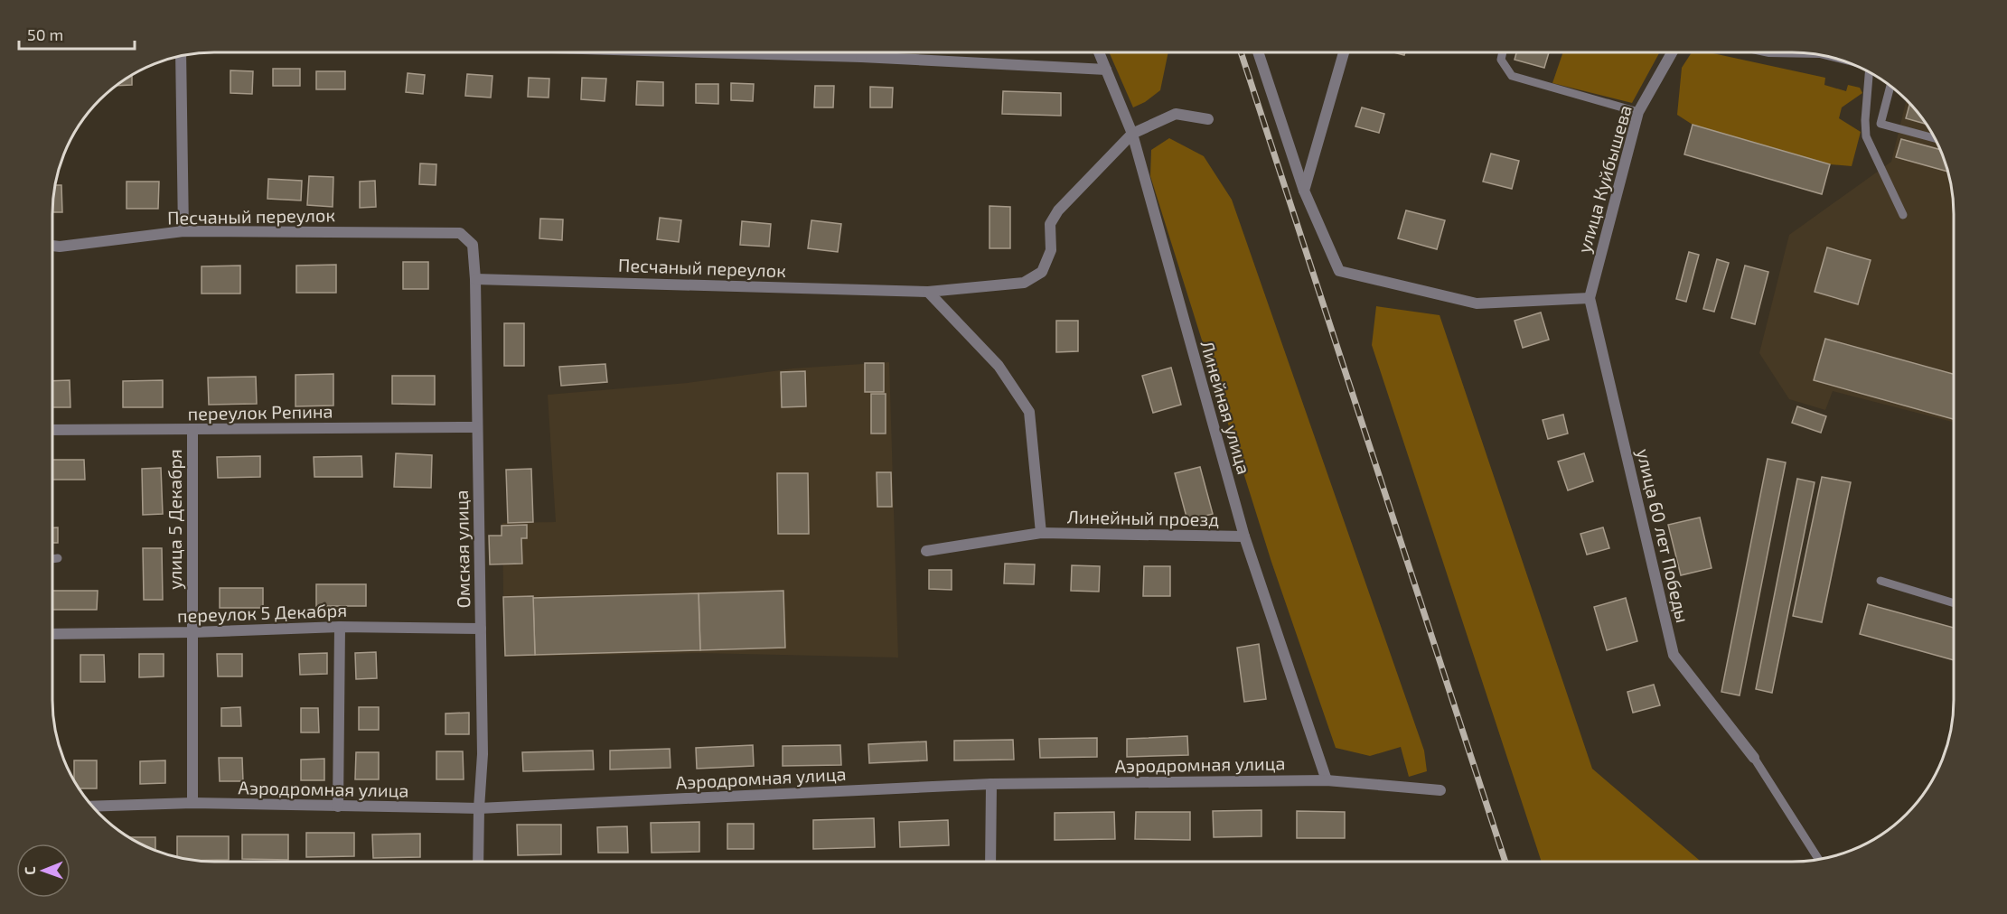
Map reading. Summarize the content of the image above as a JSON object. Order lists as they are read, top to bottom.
{
  "streets": {
    "street": [
      "улица Куйбышева",
      "Песчаный переулок",
      "Линейная улица",
      "переулок Репина",
      "Линейный проезд",
      "улица 5 Декабря",
      "улица 60 лет Победы",
      "Омская улица",
      "переулок 5 Декабря",
      "Аэродромная улица"
    ]
  },
  "crossings": [
    ["улица Куйбышева", "улица 60 лет Победы"],
    ["Песчаный переулок", "Линейный проезд"],
    ["Песчаный переулок", "Омская улица"],
    ["Линейная улица", "Линейный проезд"],
    ["Линейная улица", "Аэродромная улица"],
    ["переулок Репина", "улица 5 Декабря"],
    ["переулок Репина", "Омская улица"],
    ["улица 5 Декабря", "переулок 5 Декабря"],
    ["улица 5 Декабря", "Аэродромная улица"],
    ["Омская улица", "переулок 5 Декабря"],
    ["Омская улица", "Аэродромная улица"]
  ],
  "scale_bar": "50 m",
  "north": "left"
}
